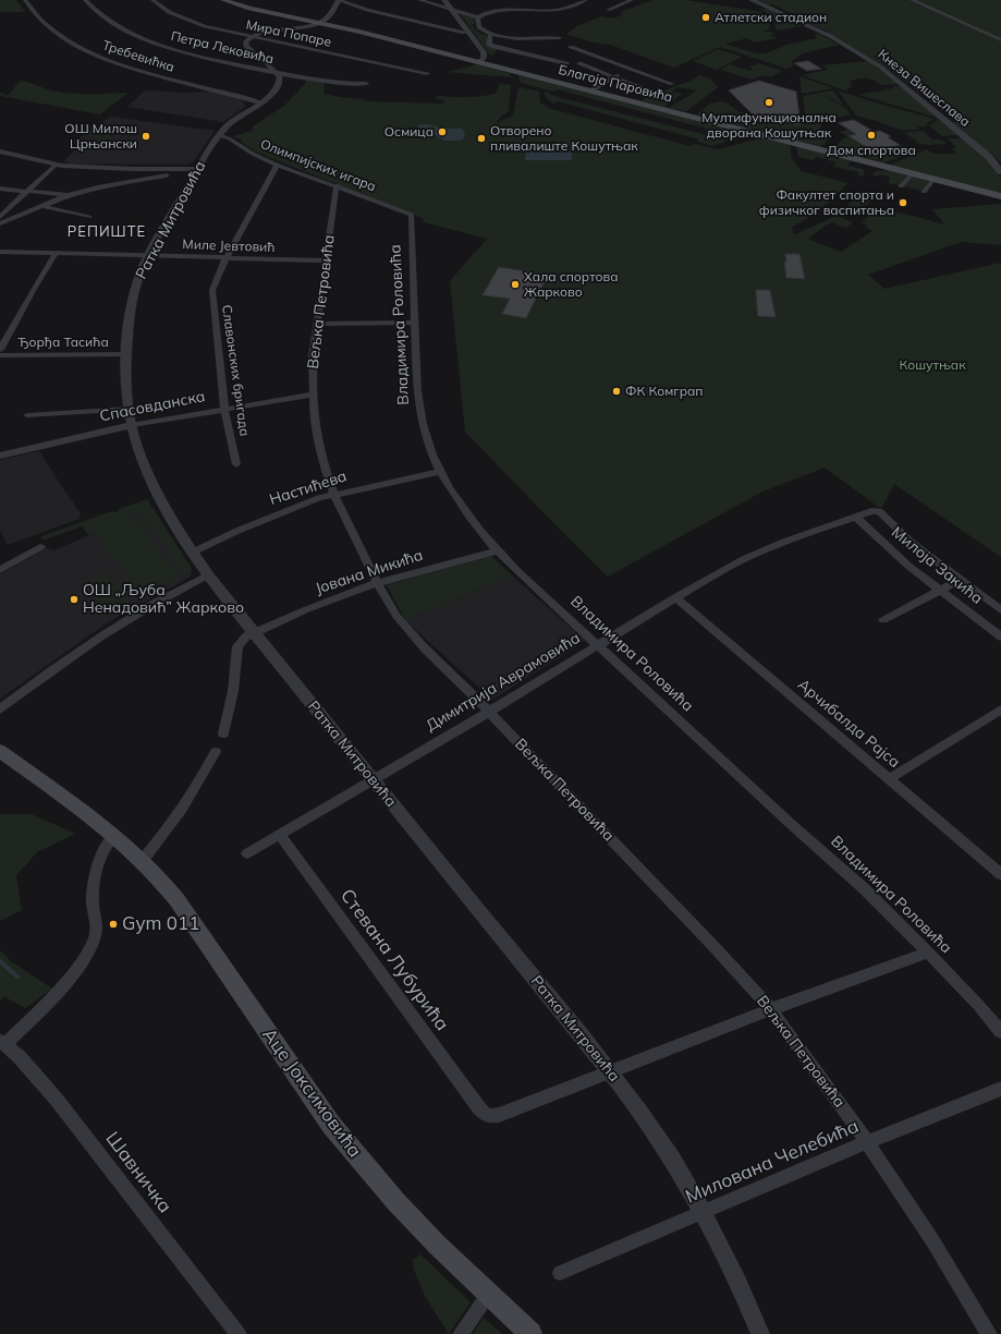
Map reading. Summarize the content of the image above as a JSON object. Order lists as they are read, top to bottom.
{
  "streets": {
    "main road": ["Благоја Паровића", "Аце Јоксимовића"],
    "street": [
      "Мира Попаре",
      "Петра Лековића",
      "Требевићка",
      "Кнеза Вишеслава",
      "Олимпијских игара",
      "Ратка Митровића",
      "Миле Јевтовић",
      "Вељка Петровића",
      "Владимира Роловића",
      "Ђорђа Тасића",
      "Славонских бригада",
      "Спасовданска",
      "Настићева",
      "Милоја Закића",
      "Јована Микића",
      "Димитрија Аврамовића",
      "Арчибалда Рајса",
      "Стевана Лубурића",
      "Милована Челебића",
      "Шавничка"
    ]
  },
  "crossings": [
    ["Петра Лековића", "Ратка Митровића"],
    ["Требевићка", "Ратка Митровића"],
    ["Олимпијских игара", "Ратка Митровића"],
    ["Олимпијских игара", "Вељка Петровића"],
    ["Олимпијских игара", "Владимира Роловића"],
    ["Олимпијских игара", "Славонских бригада"],
    ["Ратка Митровића", "Миле Јевтовић"],
    ["Ратка Митровића", "Ђорђа Тасића"],
    ["Ратка Митровића", "Спасовданска"],
    ["Ратка Митровића", "Настићева"],
    ["Ратка Митровића", "Јована Микића"],
    ["Ратка Митровића", "Димитрија Аврамовића"],
    ["Ратка Митровића", "Стевана Лубурића"],
    ["Ратка Митровића", "Милована Челебића"],
    ["Миле Јевтовић", "Вељка Петровића"],
    ["Миле Јевтовић", "Славонских бригада"],
    ["Вељка Петровића", "Спасовданска"],
    ["Вељка Петровића", "Настићева"],
    ["Вељка Петровића", "Јована Микића"],
    ["Вељка Петровића", "Димитрија Аврамовића"],
    ["Вељка Петровића", "Милована Челебића"],
    ["Владимира Роловића", "Настићева"],
    ["Владимира Роловића", "Јована Микића"],
    ["Владимира Роловића", "Димитрија Аврамовића"],
    ["Славонских бригада", "Спасовданска"],
    ["Милоја Закића", "Димитрија Аврамовића"],
    ["Димитрија Аврамовића", "Арчибалда Рајса"],
    ["Димитрија Аврамовића", "Стевана Лубурића"]
  ],
  "districts": ["РЕПИШТЕ"],
  "parks": ["Кошутњак"],
  "places": [
    "Атлетски стадион",
    "Мултифункционална дворана Кошутњак",
    "Осмица",
    "Дом спортова",
    "ОШ Милош Црњански",
    "Отворено пливалиште Кошутњак",
    "Факултет спорта и физичког васпитања",
    "Хала спортова Жарково",
    "ФК Комграп",
    "ОШ „Љуба Ненадовић” Жарково",
    "Gym 011"
  ]
}
